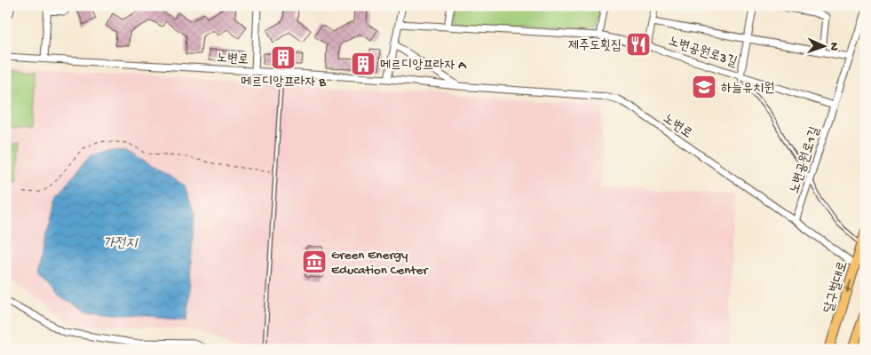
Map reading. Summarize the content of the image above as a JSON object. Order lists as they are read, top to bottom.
{
  "streets": {
    "main road": ["달구벌대로"],
    "street": ["노변공원로3길", "노변로", "노변공원로1길"]
  },
  "crossings": [
    ["노변로", "노변공원로1길"],
    ["노변로", "달구벌대로"]
  ],
  "water": ["가전지"],
  "places": {
    "restaurant": ["제주도횟집"],
    "building": ["메르디앙프라자 B", "메르디앙프라자 A"],
    "school or university": ["하늘유치원"],
    "museum": ["Green Energy Education Center"]
  },
  "north": "right"
}
